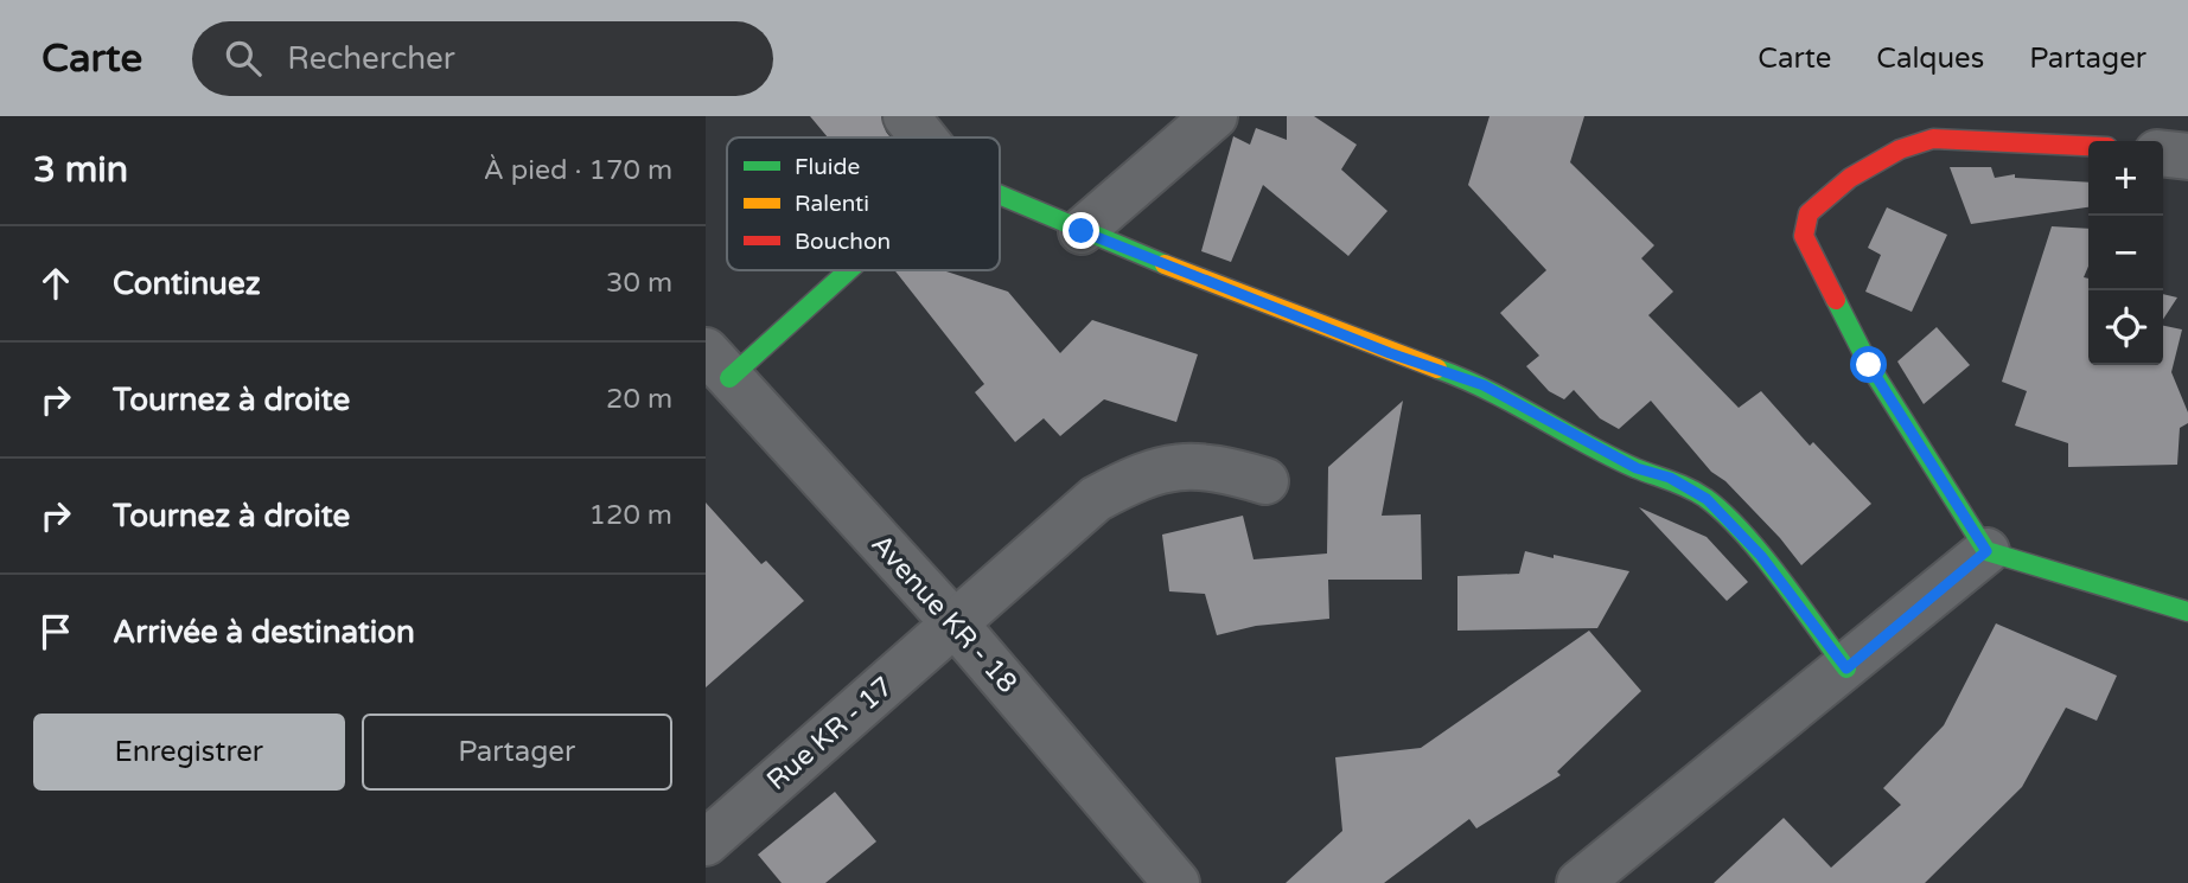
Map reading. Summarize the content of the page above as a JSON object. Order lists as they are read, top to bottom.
{
  "streets": {
    "street": ["Avenue KR - 18", "Rue KR - 17"]
  },
  "crossings": [
    ["Avenue KR - 18", "Rue KR - 17"]
  ],
  "legend": ["Fluide", "Ralenti", "Bouchon"],
  "page": {
    "header": "Carte",
    "search": "Rechercher",
    "nav": ["Carte", "Calques", "Partager"],
    "heading": ["3 min", "À pied · 170 m"],
    "map_buttons": ["+", "−"],
    "list": [
      ["Continuez", "30 m"],
      ["Tournez à droite", "20 m"],
      ["Tournez à droite", "120 m"],
      "Arrivée à destination"
    ],
    "buttons": ["Enregistrer", "Partager"]
  }
}
